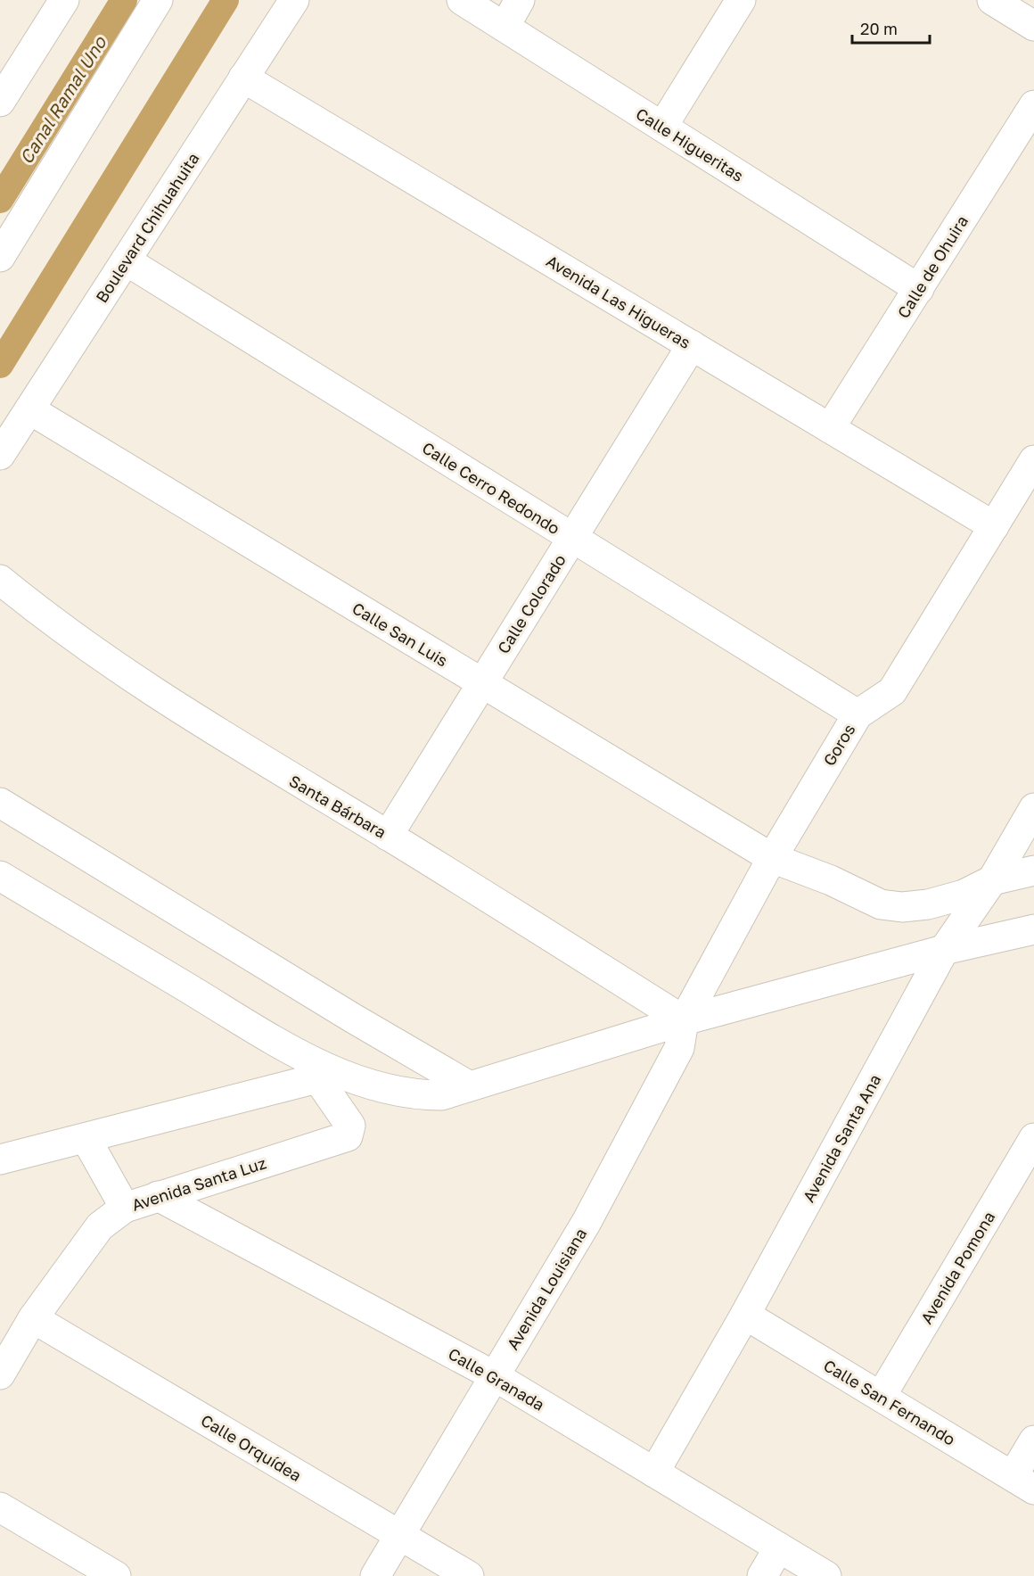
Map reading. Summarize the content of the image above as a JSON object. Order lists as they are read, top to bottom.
{
  "streets": {
    "street": [
      "Calle Higueritas",
      "Boulevard Chihuahuita",
      "Calle de Ohuira",
      "Avenida Las Higueras",
      "Calle Cerro Redondo",
      "Calle Colorado",
      "Calle San Luis",
      "Goros",
      "Santa Bárbara",
      "Avenida Santa Ana",
      "Avenida Santa Luz",
      "Avenida Pomona",
      "Avenida Louisiana",
      "Calle Granada",
      "Calle San Fernando",
      "Calle Orquídea"
    ]
  },
  "crossings": [
    ["Calle Higueritas", "Calle de Ohuira"],
    ["Boulevard Chihuahuita", "Avenida Las Higueras"],
    ["Boulevard Chihuahuita", "Calle Cerro Redondo"],
    ["Boulevard Chihuahuita", "Calle San Luis"],
    ["Calle de Ohuira", "Avenida Las Higueras"],
    ["Avenida Las Higueras", "Calle Colorado"],
    ["Avenida Las Higueras", "Goros"],
    ["Calle Cerro Redondo", "Calle Colorado"],
    ["Calle Cerro Redondo", "Goros"],
    ["Calle Colorado", "Calle San Luis"],
    ["Calle Colorado", "Santa Bárbara"],
    ["Calle San Luis", "Goros"],
    ["Calle San Luis", "Avenida Santa Ana"],
    ["Goros", "Santa Bárbara"],
    ["Goros", "Avenida Louisiana"],
    ["Santa Bárbara", "Avenida Louisiana"],
    ["Avenida Santa Ana", "Calle Granada"],
    ["Avenida Santa Ana", "Calle San Fernando"],
    ["Avenida Santa Luz", "Calle Granada"],
    ["Avenida Santa Luz", "Calle Orquídea"],
    ["Avenida Pomona", "Calle San Fernando"],
    ["Avenida Louisiana", "Calle Granada"],
    ["Avenida Louisiana", "Calle Orquídea"]
  ],
  "water": ["Canal Ramal Uno"],
  "scale_bar": "20 m"
}
